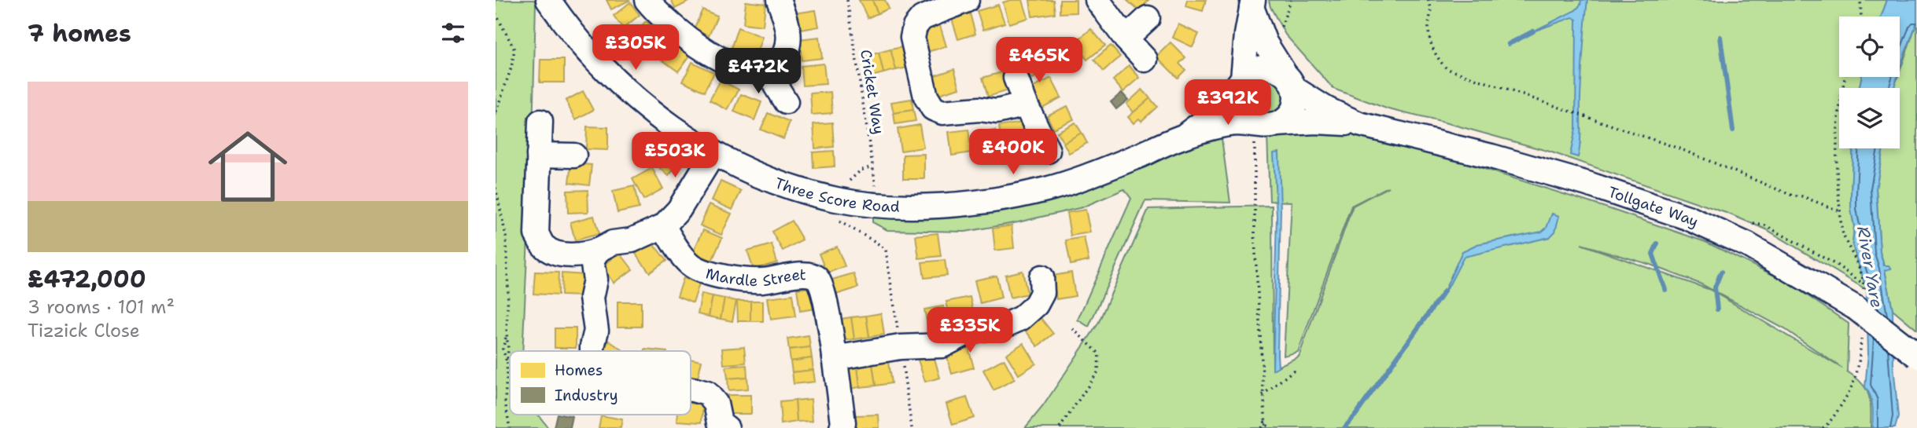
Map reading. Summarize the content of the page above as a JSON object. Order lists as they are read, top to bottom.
{
  "streets": {
    "street": ["Three Score Road", "Tollgate Way", "Mardle Street"],
    "path": ["Cricket Way"]
  },
  "crossings": [
    ["Three Score Road", "Tollgate Way"]
  ],
  "water": ["River Yare"],
  "legend": ["Homes", "Industry"],
  "page": {
    "heading": "7 homes",
    "price": [
      "£305K",
      "£465K",
      "£472K",
      "£392K",
      "£400K",
      "£503K",
      "£335K"
    ],
    "list": [
      {
        "name": "£472,000",
        "note": "3 rooms · 101 m² · Tizzick Close"
      }
    ]
  }
}
